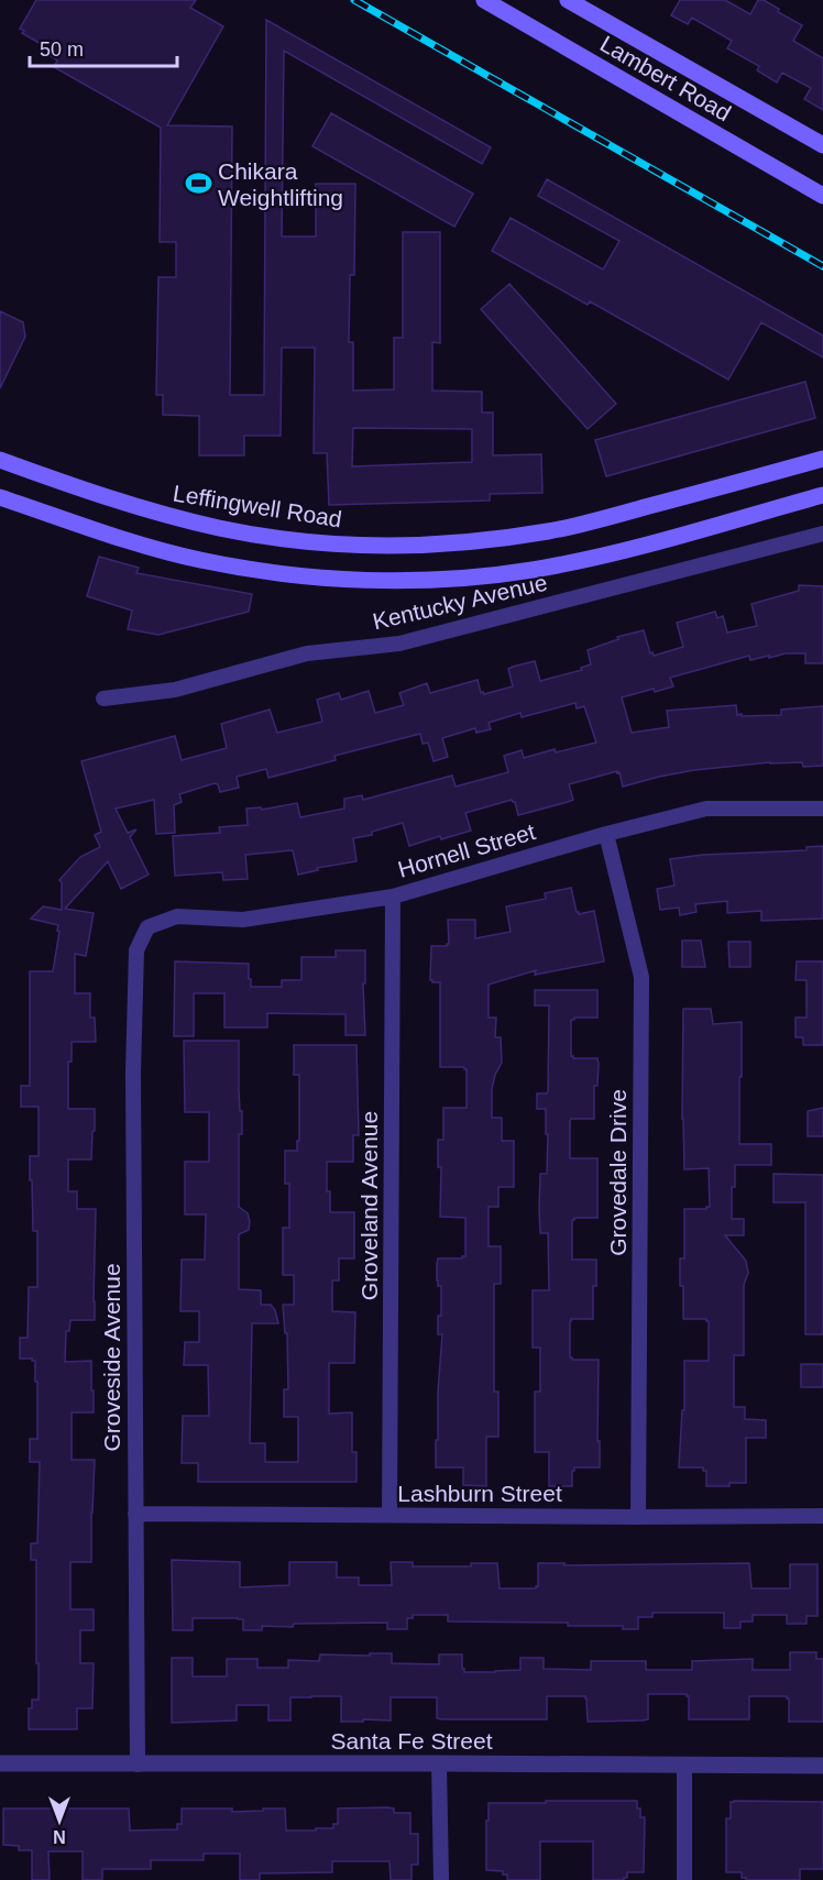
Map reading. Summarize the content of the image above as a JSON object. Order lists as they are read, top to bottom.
{
  "streets": {
    "main road": ["Lambert Road", "Leffingwell Road"],
    "street": [
      "Kentucky Avenue",
      "Hornell Street",
      "Grovedale Drive",
      "Groveland Avenue",
      "Groveside Avenue",
      "Lashburn Street",
      "Santa Fe Street"
    ]
  },
  "crossings": [
    ["Hornell Street", "Grovedale Drive"],
    ["Hornell Street", "Groveland Avenue"],
    ["Hornell Street", "Groveside Avenue"],
    ["Grovedale Drive", "Lashburn Street"],
    ["Groveland Avenue", "Lashburn Street"],
    ["Groveside Avenue", "Lashburn Street"],
    ["Groveside Avenue", "Santa Fe Street"]
  ],
  "places": {
    "sports": ["Chikara Weightlifting"]
  },
  "scale_bar": "50 m",
  "north": "bottom"
}
